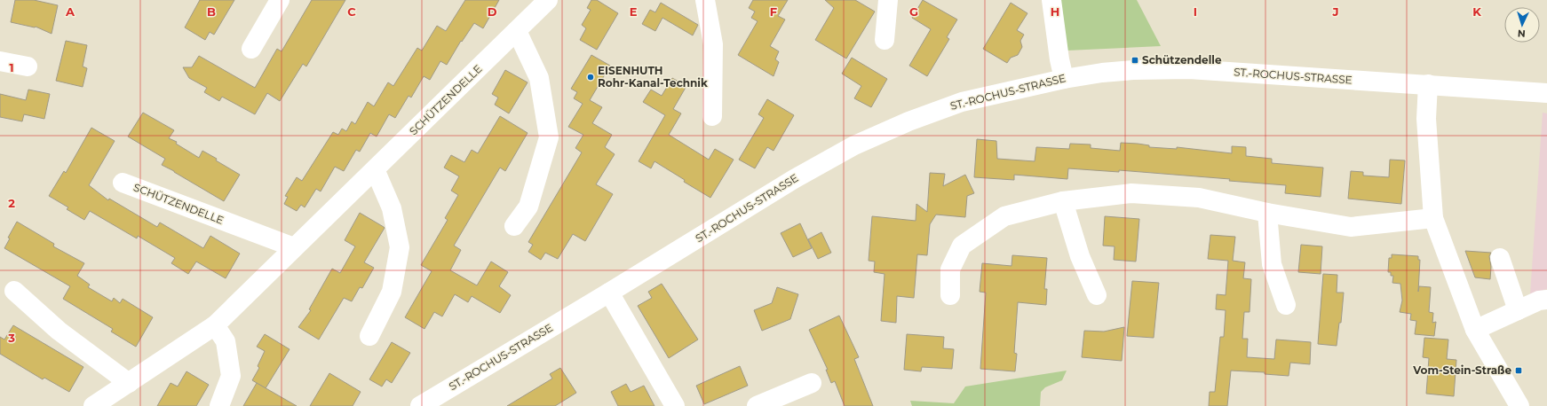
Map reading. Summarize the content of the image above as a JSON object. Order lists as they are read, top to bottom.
{
  "streets": {
    "street": ["ST.-ROCHUS-STRASSE", "SCHÜTZENDELLE"]
  },
  "places": {
    "transit": ["Schützendelle", "Vom-Stein-Straße"],
    "other": ["EISENHUTH Rohr-Kanal-Technik"]
  },
  "north": "bottom",
  "grid": {
    "columns": [
      "A",
      "B",
      "C",
      "D",
      "E",
      "F",
      "G",
      "H",
      "I",
      "J",
      "K"
    ],
    "rows": ["1", "2", "3"]
  }
}
